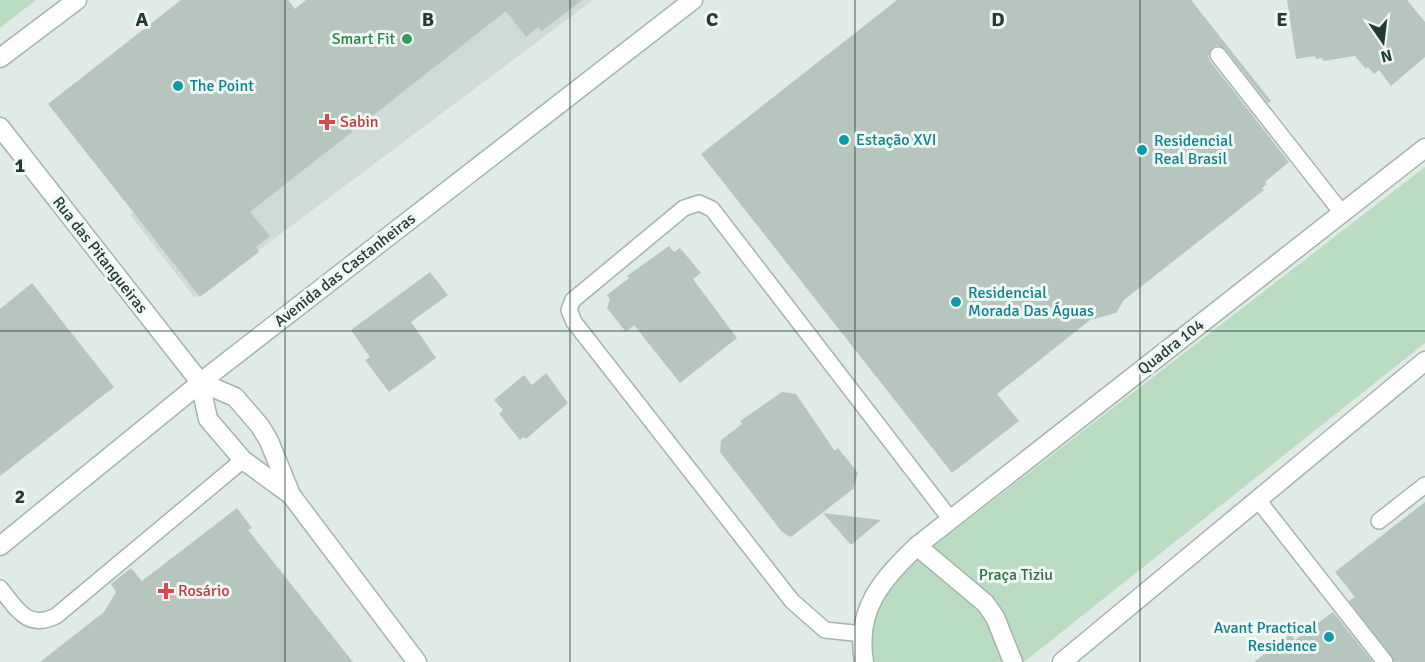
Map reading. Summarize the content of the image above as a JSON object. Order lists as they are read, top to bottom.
{
  "streets": {
    "street": ["Rua das Pitangueiras", "Avenida das Castanheiras", "Quadra 104"]
  },
  "crossings": [
    ["Rua das Pitangueiras", "Avenida das Castanheiras"]
  ],
  "parks": ["Praça Tiziu"],
  "places": {
    "other": [
      "Smart Fit",
      "The Point",
      "Estação XVI",
      "Residencial Real Brasil",
      "Residencial Morada Das Águas",
      "Avant Practical Residence"
    ],
    "health": ["Sabin", "Rosário"]
  },
  "north": "bottom",
  "grid": {
    "columns": [
      "A",
      "B",
      "C",
      "D",
      "E"
    ],
    "rows": ["1", "2"]
  }
}
